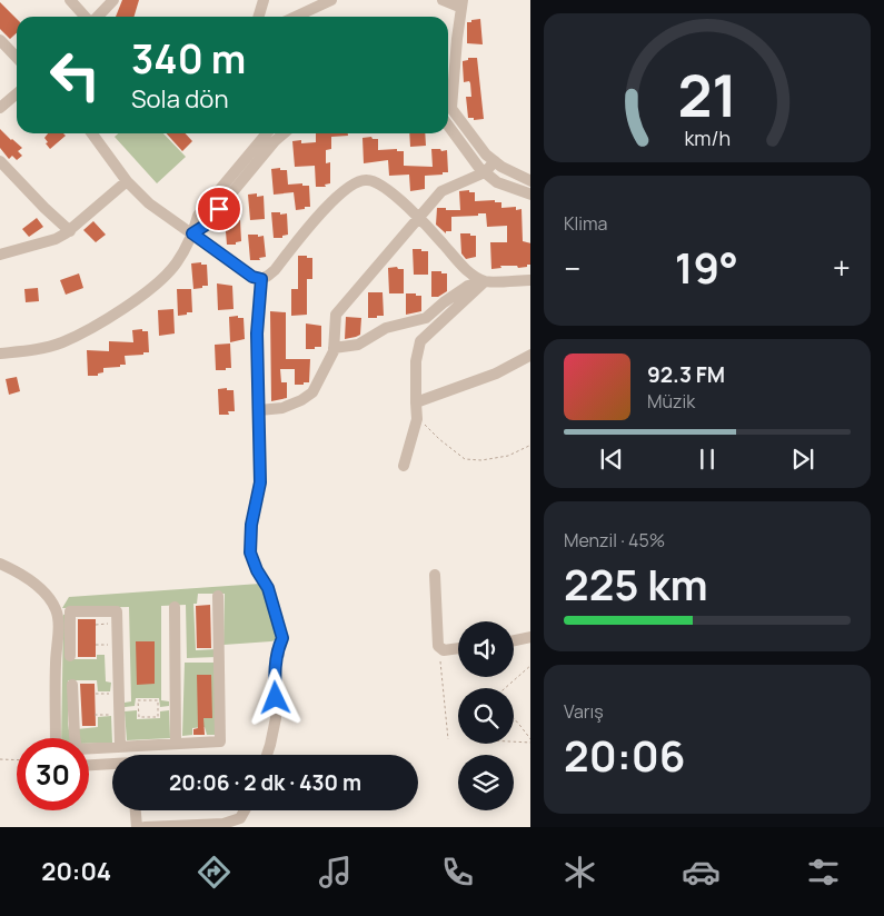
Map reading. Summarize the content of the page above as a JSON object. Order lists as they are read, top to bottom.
{
  "page": {
    "turn": ["340 m", "Sola dön"],
    "tile": [
      "Klima",
      ["Menzil · 45%", "225 km"],
      ["Varış", "20:06"]
    ],
    "heat": ["−", "19°", "+"],
    "song": ["92.3 FM", "Müzik"],
    "limit": "30",
    "trip": "20:06 · 2 dk · 430 m",
    "tabs": "20:04",
    "gauge": ["21", "km/h"]
  }
}
